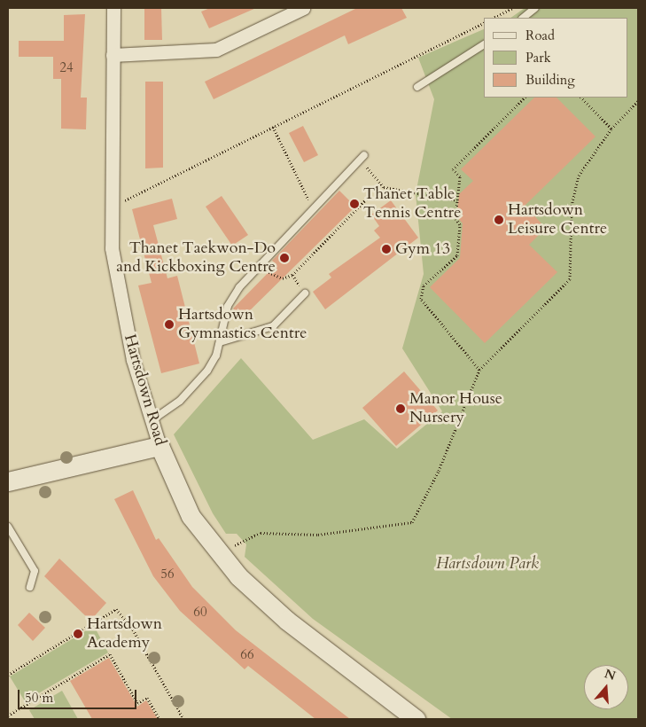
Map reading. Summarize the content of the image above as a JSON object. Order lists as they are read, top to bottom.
{
  "streets": {
    "main road": ["Hartsdown Road"]
  },
  "parks": ["Hartsdown Park"],
  "places": [
    "Thanet Table Tennis Centre",
    "Hartsdown Leisure Centre",
    "Gym 13",
    "Thanet Taekwon-Do and Kickboxing Centre",
    "Hartsdown Gymnastics Centre",
    "Manor House Nursery",
    "Hartsdown Academy"
  ],
  "house_numbers": [
    "24",
    "56",
    "60",
    "66"
  ],
  "legend": ["Road", "Park", "Building"],
  "scale_bar": "50 m",
  "north": "top"
}
